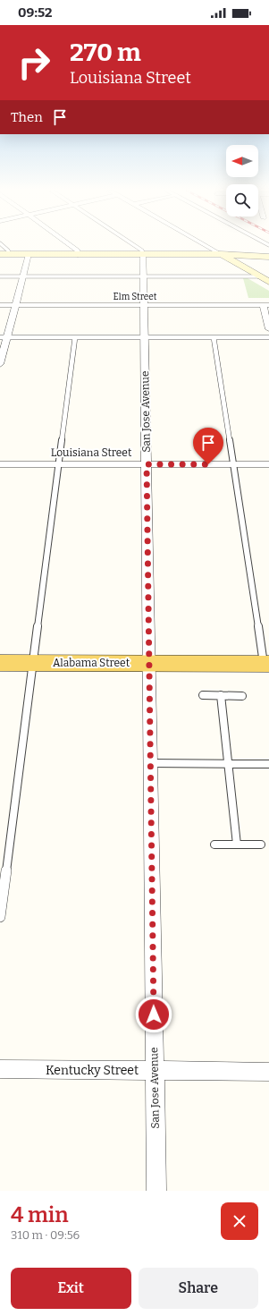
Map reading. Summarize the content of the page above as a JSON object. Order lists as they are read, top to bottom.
{
  "streets": {
    "main road": ["Alabama Street"],
    "street": [
      "Elm Street",
      "San Jose Avenue",
      "Louisiana Street",
      "Kentucky Street"
    ]
  },
  "crossings": [
    ["Elm Street", "San Jose Avenue"],
    ["San Jose Avenue", "Louisiana Street"],
    ["San Jose Avenue", "Alabama Street"],
    ["San Jose Avenue", "Kentucky Street"]
  ],
  "north": "left",
  "page": {
    "status": "09:52",
    "turn": ["270 m", "Louisiana Street"],
    "then": "Then",
    "heading": ["4 min", "310 m · 09:56"],
    "buttons": ["Exit", "Share"]
  }
}
